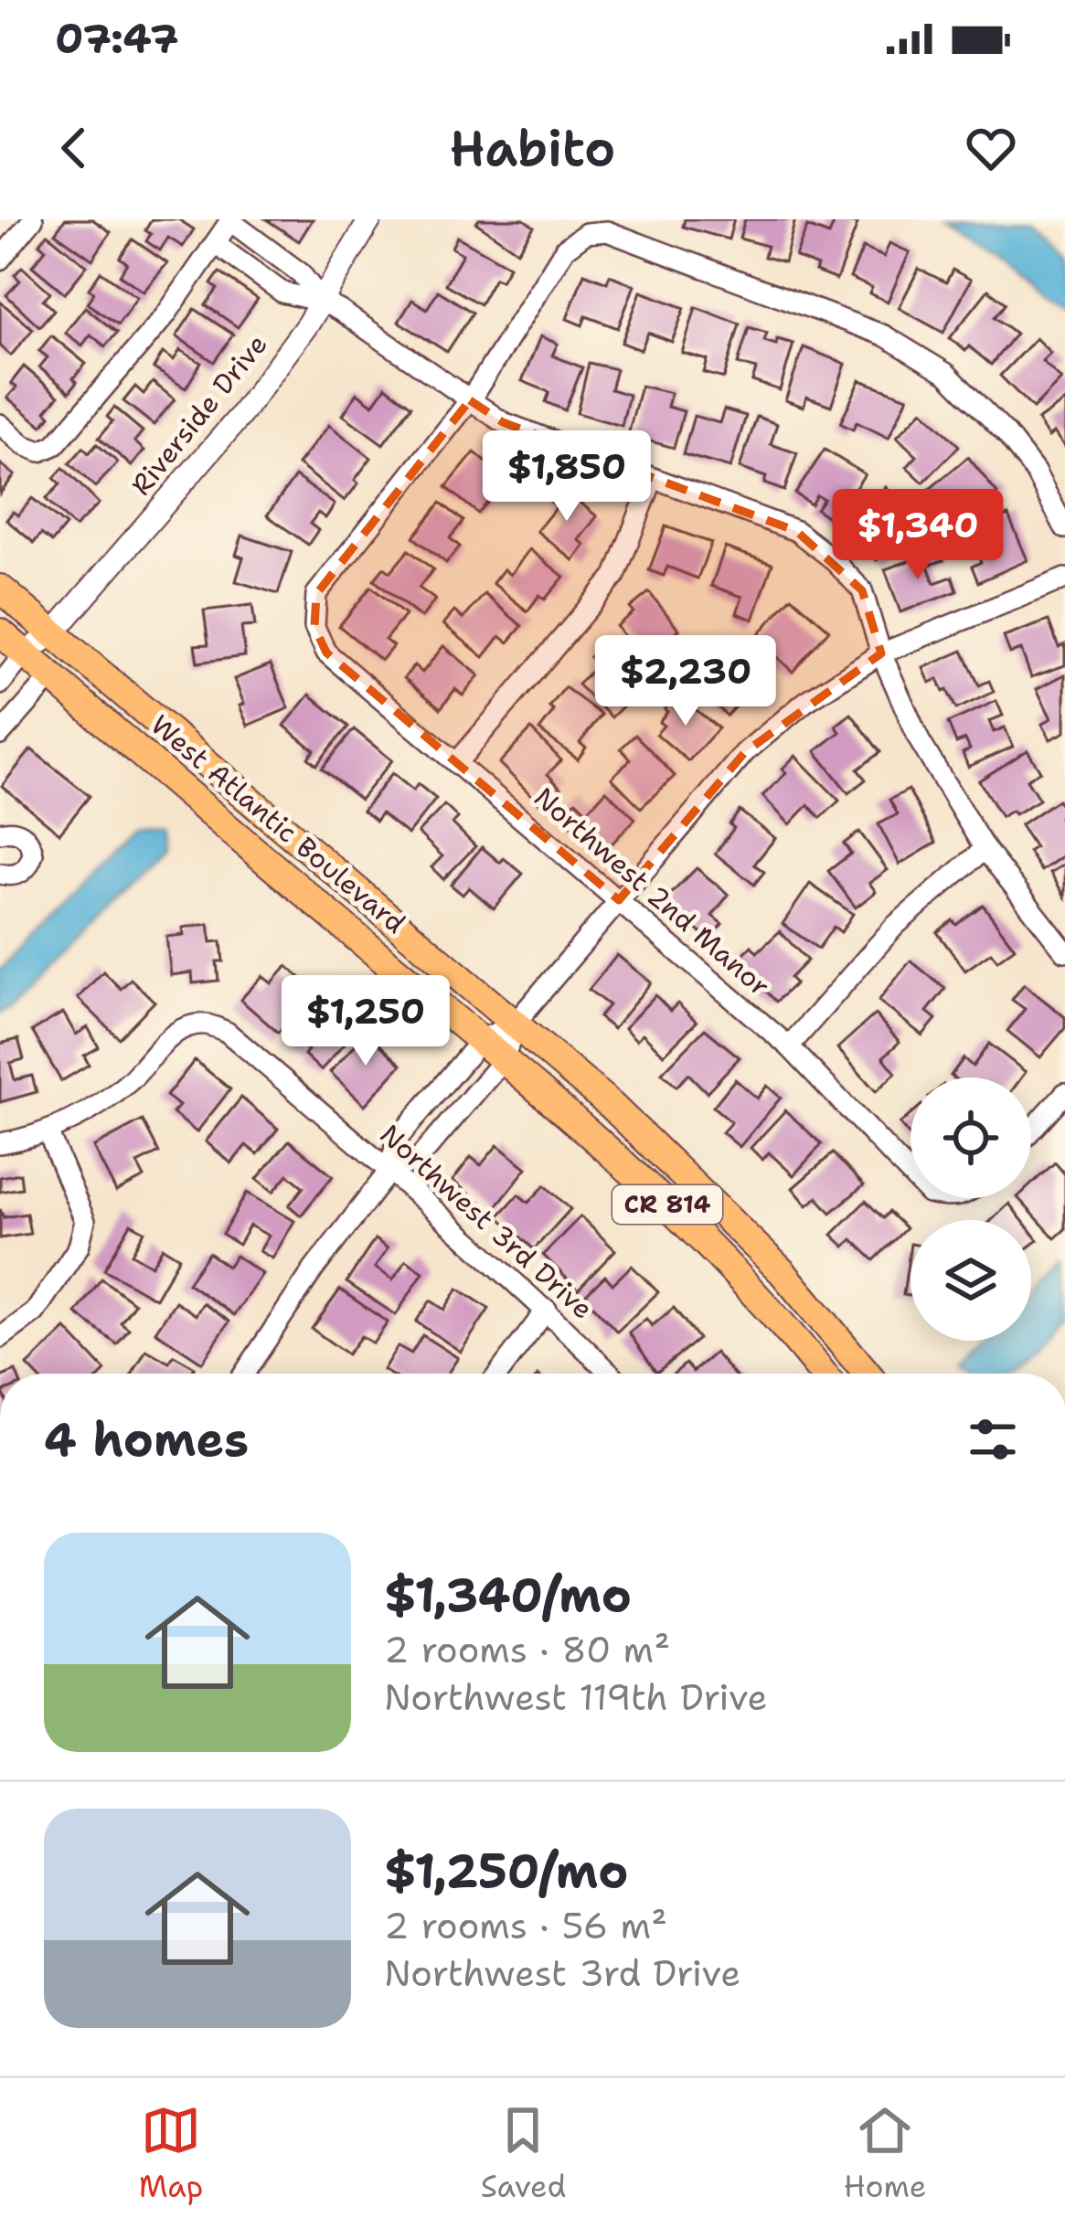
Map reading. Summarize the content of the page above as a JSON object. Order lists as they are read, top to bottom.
{
  "streets": {
    "main road": ["West Atlantic Boulevard", "CR 814"],
    "street": ["Riverside Drive", "Northwest 2nd Manor", "Northwest 3rd Drive"]
  },
  "crossings": [
    ["Riverside Drive", "West Atlantic Boulevard"]
  ],
  "page": {
    "status": "07:47",
    "header": "Habito",
    "price": [
      "$1,850",
      "$1,340",
      "$2,230",
      "$1,250"
    ],
    "heading": "4 homes",
    "list": [
      {
        "name": "$1,340/mo",
        "note": "2 rooms · 80 m² · Northwest 119th Drive"
      },
      {
        "name": "$1,250/mo",
        "note": "2 rooms · 56 m² · Northwest 3rd Drive"
      }
    ],
    "tabs": ["Map", "Saved", "Home"]
  }
}
